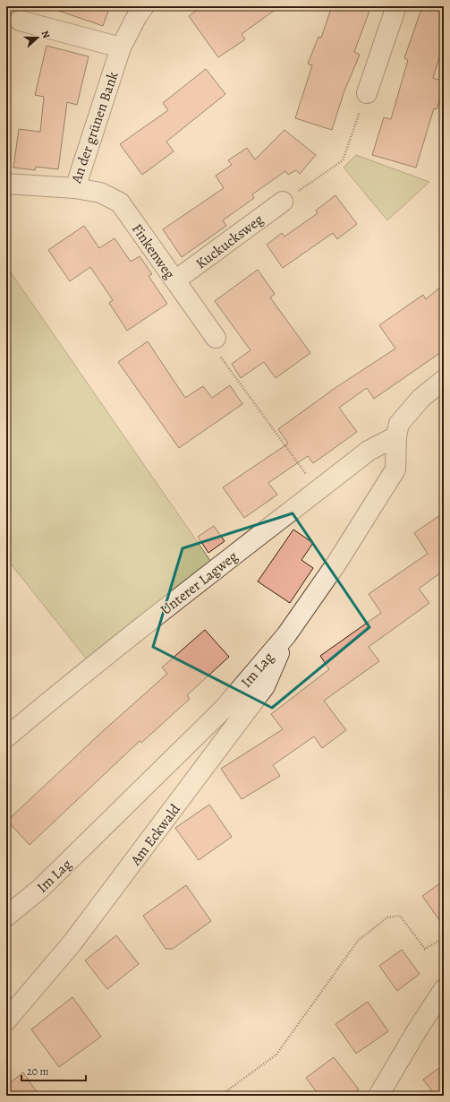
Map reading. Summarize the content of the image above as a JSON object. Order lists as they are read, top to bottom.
{
  "streets": {
    "street": [
      "An der grünen Bank",
      "Kuckucksweg",
      "Finkenweg",
      "Unterer Lagweg",
      "Im Lag",
      "Am Eckwald"
    ]
  },
  "crossings": [
    ["An der grünen Bank", "Finkenweg"],
    ["Kuckucksweg", "Finkenweg"],
    ["Unterer Lagweg", "Im Lag"],
    ["Im Lag", "Am Eckwald"]
  ],
  "scale_bar": "20 m",
  "north": "right"
}
